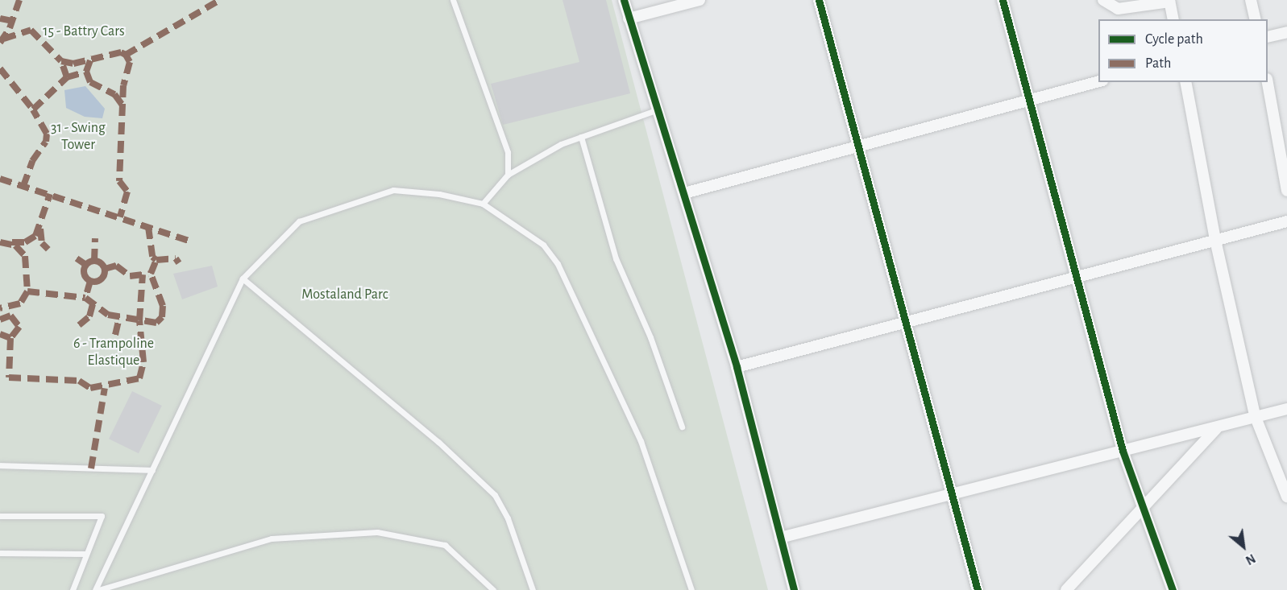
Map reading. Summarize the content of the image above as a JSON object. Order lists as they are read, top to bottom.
{
  "parks": [
    "15 - Battry Cars",
    "31 - Swing Tower",
    "Mostaland Parc",
    "6 - Trampoline Elastique"
  ],
  "legend": ["Cycle path", "Path"],
  "north": "bottom right"
}
